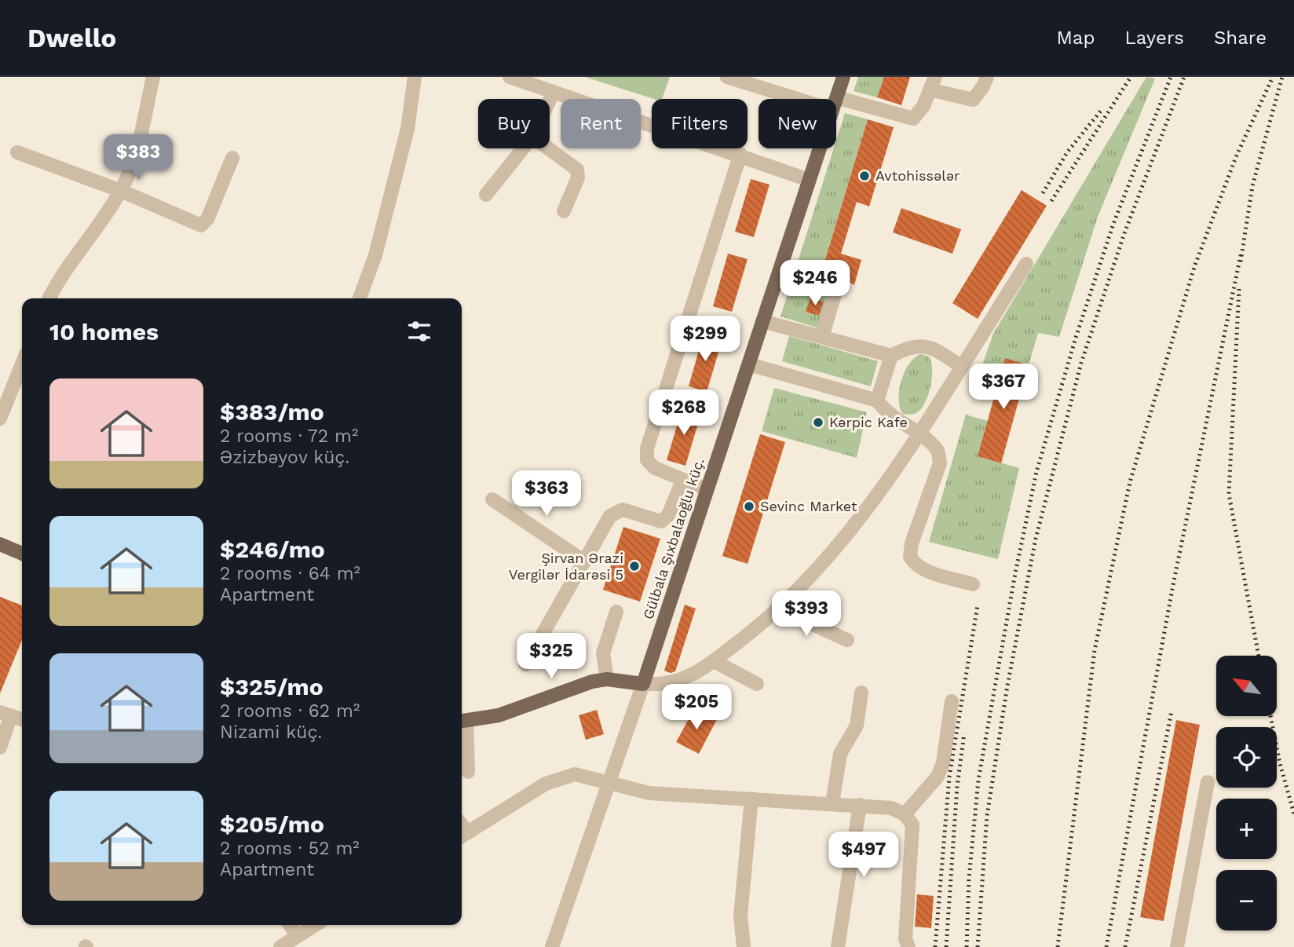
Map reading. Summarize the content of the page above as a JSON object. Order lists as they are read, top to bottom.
{
  "streets": {
    "main road": ["Gülbala Şıxbalaoğlu küç."]
  },
  "places": [
    "Avtohissələr",
    "Kərpic Kafe",
    "Sevinc Market",
    "Şirvan Ərazi Vergilər İdarəsi 5"
  ],
  "north": "top left",
  "page": {
    "header": "Dwello",
    "nav": ["Map", "Layers", "Share"],
    "chip": [
      "Buy",
      "Rent",
      "Filters",
      "New"
    ],
    "price": [
      "$383",
      "$246",
      "$299",
      "$367",
      "$268",
      "$363",
      "$393",
      "$325",
      "$205",
      "$497"
    ],
    "heading": "10 homes",
    "list": [
      {
        "name": "$383/mo",
        "note": "2 rooms · 72 m² · Əzizbəyov küç."
      },
      {
        "name": "$246/mo",
        "note": "2 rooms · 64 m² · Apartment"
      },
      {
        "name": "$325/mo",
        "note": "2 rooms · 62 m² · Nizami küç."
      },
      {
        "name": "$205/mo",
        "note": "2 rooms · 52 m² · Apartment"
      }
    ],
    "map_buttons": ["+", "−"]
  }
}
